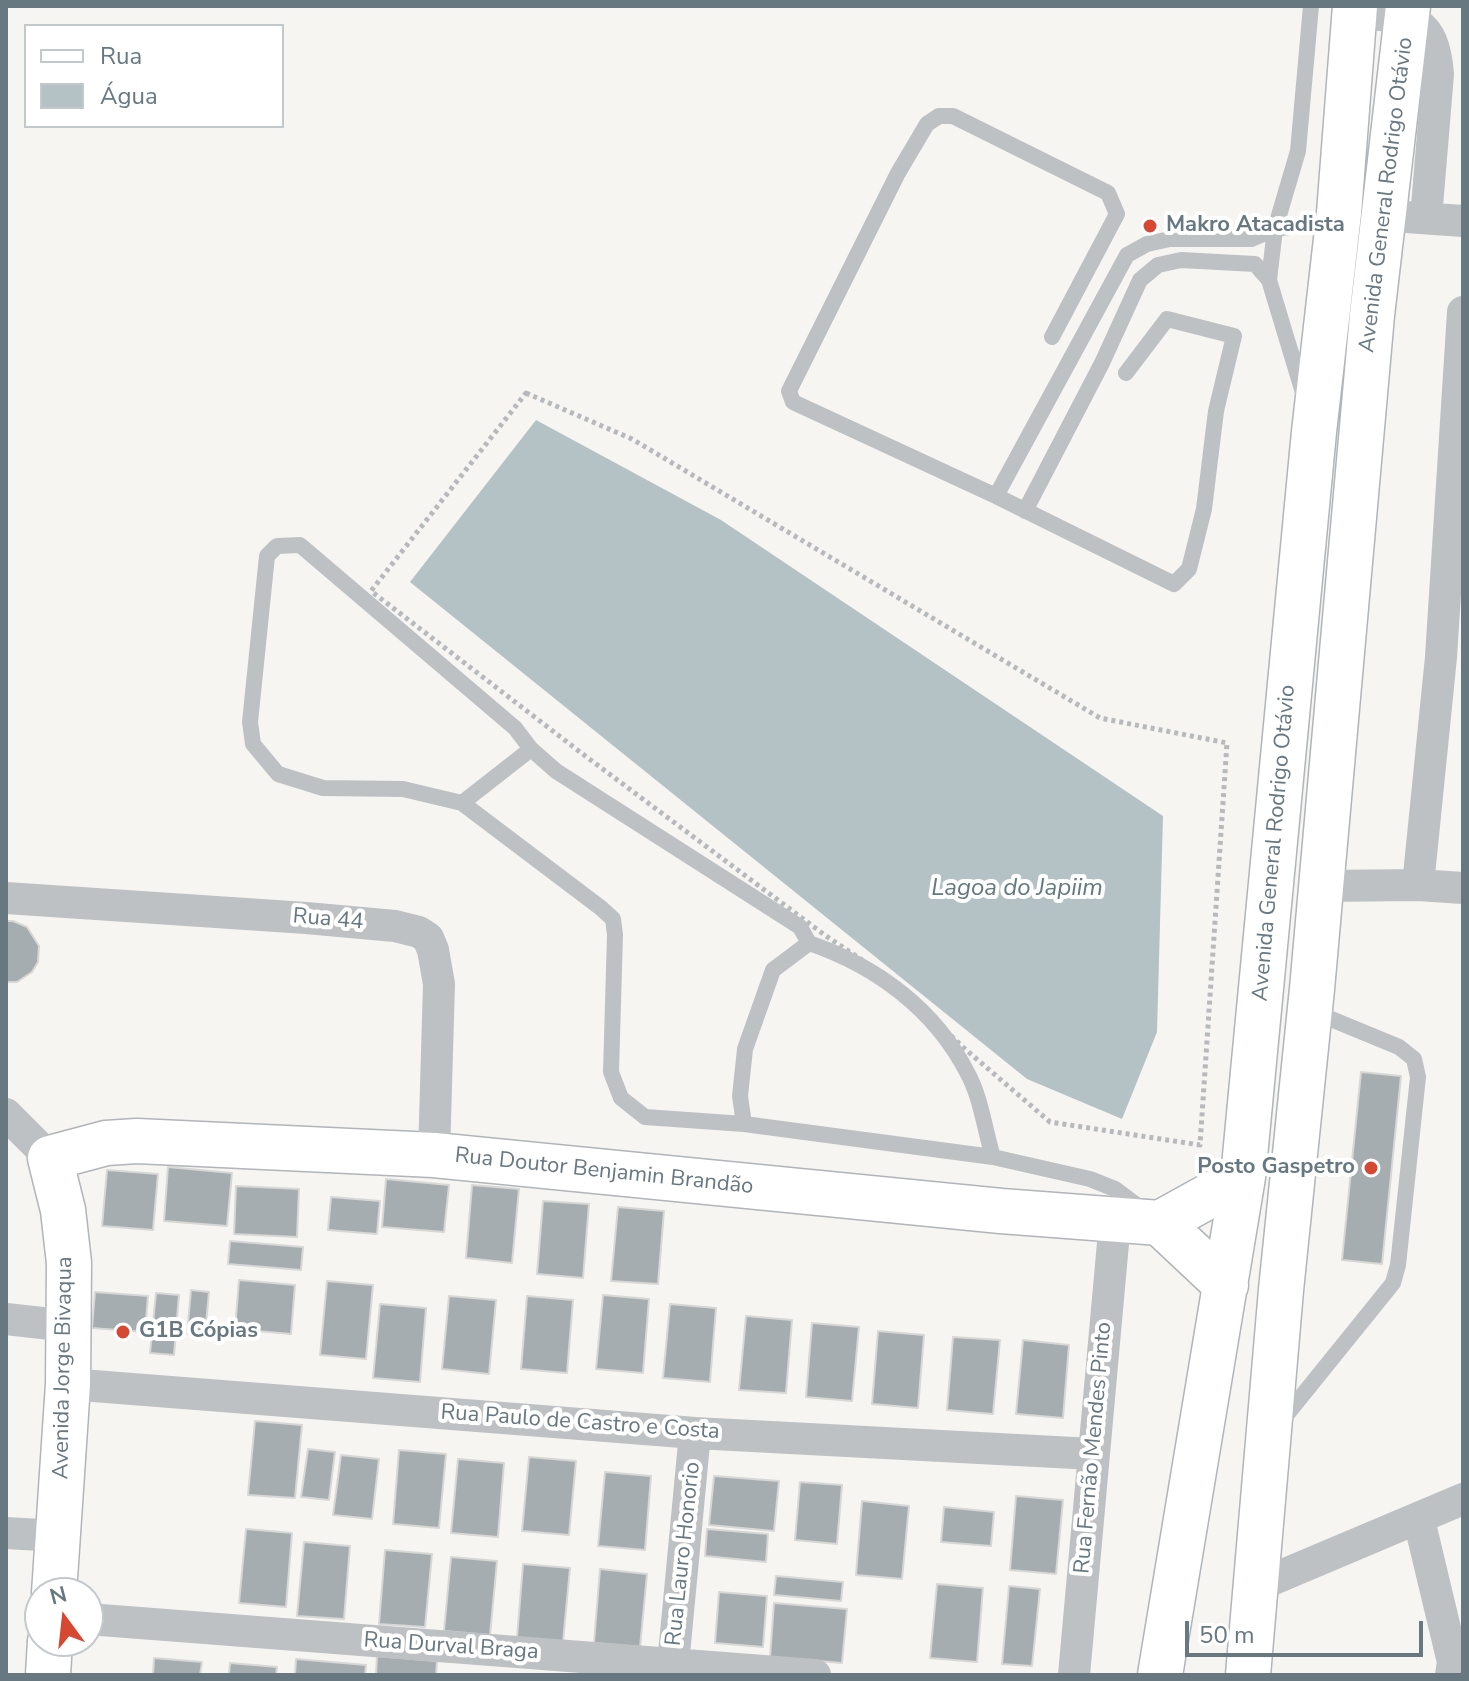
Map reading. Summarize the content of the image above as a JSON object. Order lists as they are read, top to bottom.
{
  "streets": {
    "main road": ["Avenida General Rodrigo Otávio", "Rua Doutor Benjamin Brandão", "Avenida Jorge Bivaqua"],
    "street": [
      "Rua 44",
      "Rua Paulo de Castro e Costa",
      "Rua Fernão Mendes Pinto",
      "Rua Lauro Honorio",
      "Rua Durval Braga"
    ]
  },
  "crossings": [
    ["Rua 44", "Rua Doutor Benjamin Brandão"],
    ["Rua Doutor Benjamin Brandão", "Avenida Jorge Bivaqua"],
    ["Rua Doutor Benjamin Brandão", "Rua Fernão Mendes Pinto"],
    ["Avenida Jorge Bivaqua", "Rua Paulo de Castro e Costa"],
    ["Rua Paulo de Castro e Costa", "Rua Fernão Mendes Pinto"],
    ["Rua Paulo de Castro e Costa", "Rua Lauro Honorio"],
    ["Rua Lauro Honorio", "Rua Durval Braga"]
  ],
  "water": ["Lagoa do Japiim"],
  "places": ["Makro Atacadista", "Posto Gaspetro", "G1B Cópias"],
  "legend": ["Rua", "Água"],
  "scale_bar": "50 m",
  "north": "top"
}
